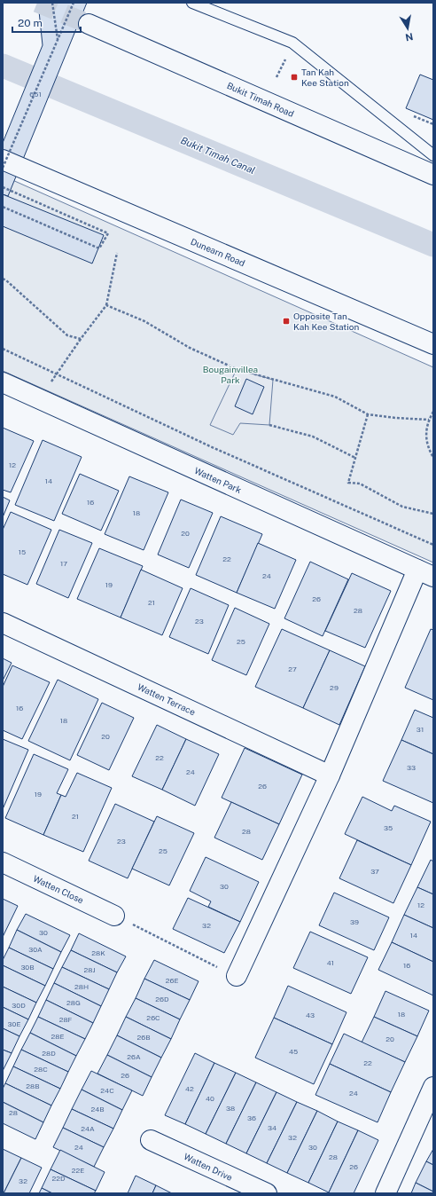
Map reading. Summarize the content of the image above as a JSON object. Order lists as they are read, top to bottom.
{
  "streets": {
    "main road": [
      "Bukit Timah Road",
      "Dunearn Road",
      "Watten Park",
      "Watten Terrace",
      "Watten Close",
      "Watten Drive"
    ]
  },
  "water": ["Bukit Timah Canal"],
  "parks": ["Bougainvillea Park"],
  "places": {
    "transit": ["Tan Kah Kee Station", "Opposite Tan Kah Kee Station"]
  },
  "house_numbers": [
    "651",
    "12",
    "14",
    "16",
    "18",
    "20",
    "15",
    "22",
    "17",
    "24",
    "19",
    "26",
    "21",
    "28",
    "23",
    "25",
    "27",
    "29",
    "16",
    "18",
    "31",
    "20",
    "22",
    "33",
    "24",
    "26",
    "19",
    "21",
    "35",
    "28",
    "23",
    "25",
    "37",
    "30",
    "12",
    "39",
    "32",
    "30",
    "14",
    "30A",
    "28K",
    "41",
    "16",
    "30B",
    "28J",
    "26E",
    "28H",
    "26D",
    "28G",
    "30D",
    "18",
    "43",
    "26C",
    "28F",
    "30E",
    "28E",
    "26B",
    "20",
    "45",
    "28D",
    "26A",
    "22",
    "28C",
    "26",
    "28B",
    "42",
    "24C",
    "24",
    "40",
    "38",
    "24B",
    "28",
    "36",
    "34",
    "24A",
    "32",
    "24",
    "30",
    "28",
    "26",
    "22E",
    "22D",
    "32"
  ],
  "scale_bar": "20 m",
  "north": "bottom"
}
